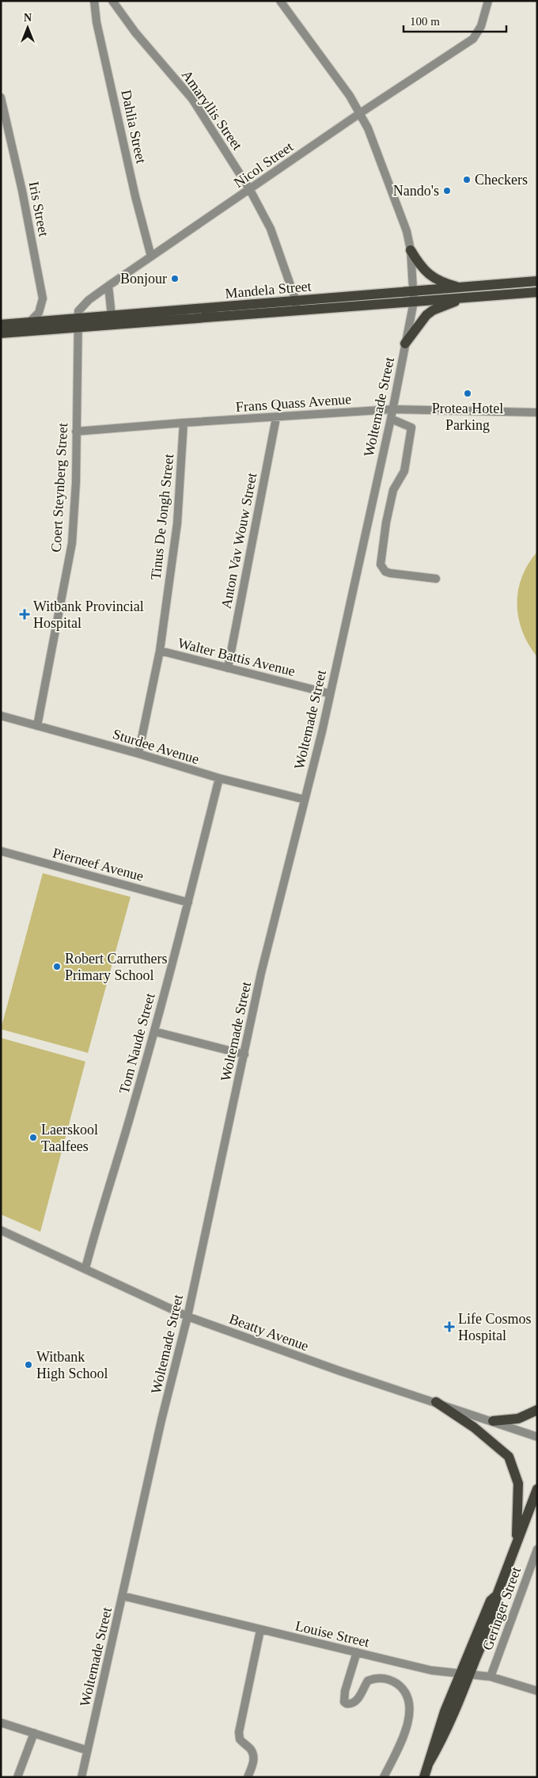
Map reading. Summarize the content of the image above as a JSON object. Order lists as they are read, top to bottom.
{
  "streets": {
    "main road": ["Mandela Street"],
    "street": [
      "Amaryllis Street",
      "Dahlia Street",
      "Nicol Street",
      "Iris Street",
      "Frans Quass Avenue",
      "Woltemade Street",
      "Coert Steynberg Street",
      "Tinus De Jongh Street",
      "Anton Vav Wouw Street",
      "Walter Battis Avenue",
      "Sturdee Avenue",
      "Pierneef Avenue",
      "Tom Naude Street",
      "Beatty Avenue",
      "Geringer Street",
      "Louise Street"
    ]
  },
  "crossings": [
    ["Amaryllis Street", "Nicol Street"],
    ["Amaryllis Street", "Mandela Street"],
    ["Dahlia Street", "Nicol Street"],
    ["Nicol Street", "Mandela Street"],
    ["Nicol Street", "Woltemade Street"],
    ["Nicol Street", "Coert Steynberg Street"],
    ["Iris Street", "Mandela Street"],
    ["Mandela Street", "Woltemade Street"],
    ["Mandela Street", "Coert Steynberg Street"],
    ["Frans Quass Avenue", "Woltemade Street"],
    ["Frans Quass Avenue", "Coert Steynberg Street"],
    ["Frans Quass Avenue", "Tinus De Jongh Street"],
    ["Frans Quass Avenue", "Anton Vav Wouw Street"],
    ["Woltemade Street", "Walter Battis Avenue"],
    ["Woltemade Street", "Sturdee Avenue"],
    ["Woltemade Street", "Beatty Avenue"],
    ["Woltemade Street", "Louise Street"],
    ["Coert Steynberg Street", "Sturdee Avenue"],
    ["Tinus De Jongh Street", "Walter Battis Avenue"],
    ["Tinus De Jongh Street", "Sturdee Avenue"],
    ["Anton Vav Wouw Street", "Walter Battis Avenue"],
    ["Sturdee Avenue", "Tom Naude Street"],
    ["Pierneef Avenue", "Tom Naude Street"],
    ["Tom Naude Street", "Beatty Avenue"],
    ["Geringer Street", "Louise Street"]
  ],
  "places": {
    "other": [
      "Checkers",
      "Nando's",
      "Bonjour",
      "Protea Hotel Parking",
      "Robert Carruthers Primary School",
      "Laerskool Taalfees",
      "Witbank High School"
    ],
    "health": ["Witbank Provincial Hospital", "Life Cosmos Hospital"]
  },
  "scale_bar": "100 m",
  "north": "top"
}
